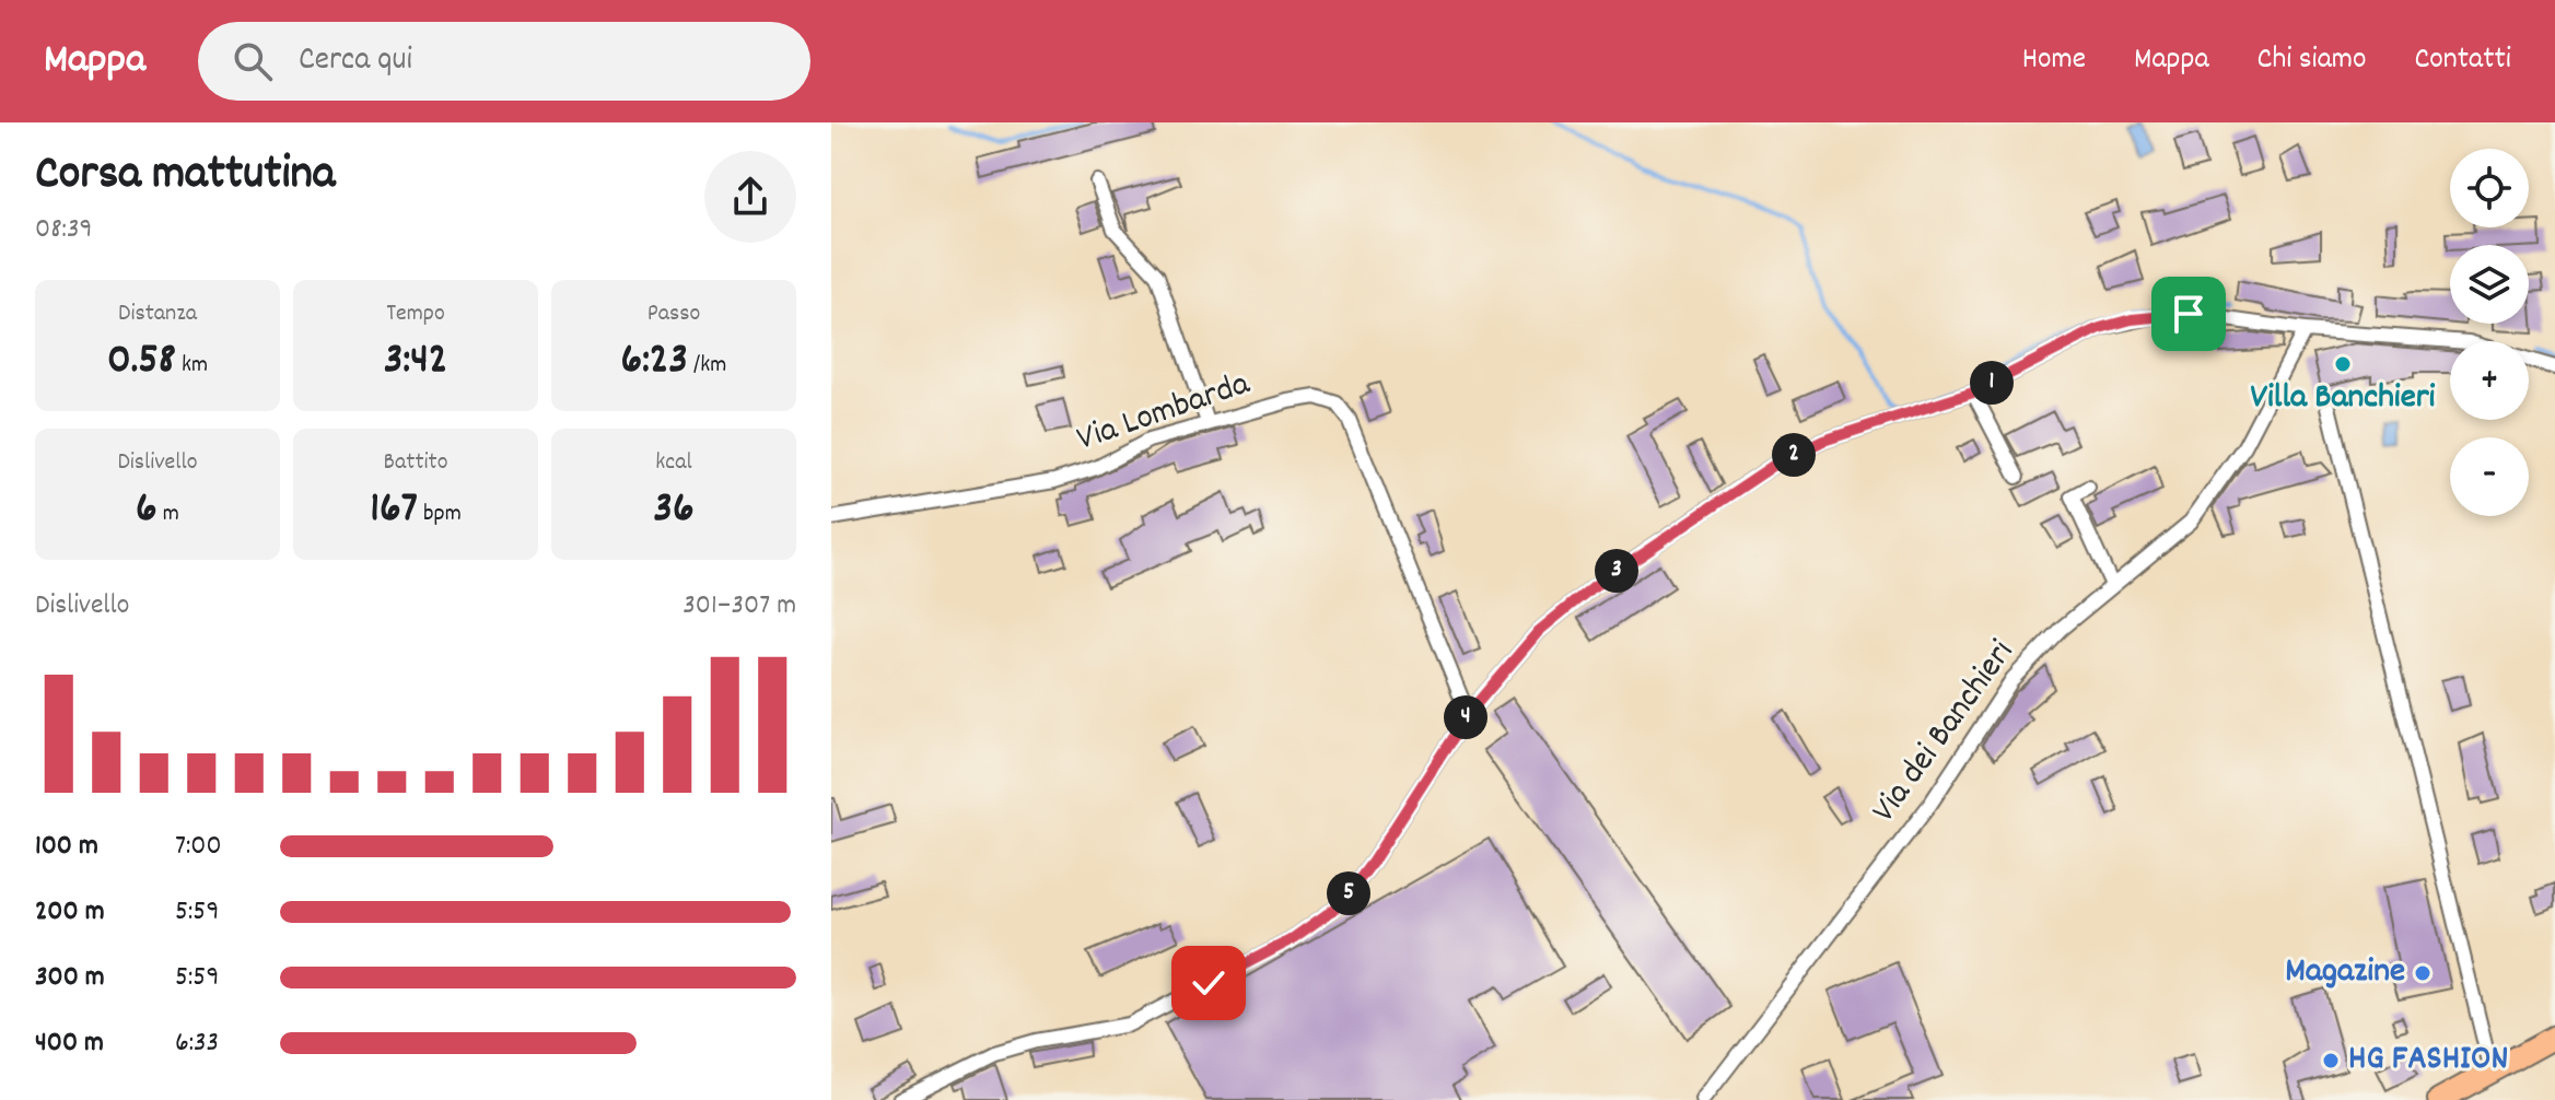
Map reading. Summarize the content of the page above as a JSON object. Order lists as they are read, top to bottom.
{
  "streets": {
    "street": ["Via Lombarda", "Via dei Banchieri"]
  },
  "places": ["Villa Banchieri", "Magazine", "HG FASHION"],
  "page": {
    "header": "Mappa",
    "search": "Cerca qui",
    "nav": [
      "Home",
      "Mappa",
      "Chi siamo",
      "Contatti"
    ],
    "heading": ["Corsa mattutina", "08:39"],
    "map_buttons": ["+", "−"],
    "stats": [
      ["Distanza", "0.58 km"],
      ["Tempo", "3:42"],
      ["Passo", "6:23 /km"],
      ["Dislivello", "6 m"],
      ["Battito", "167 bpm"],
      ["kcal", "36"]
    ],
    "pins": [
      "1",
      "2",
      "3",
      "4",
      "5"
    ],
    "chart": ["Dislivello", "301–307 m"],
    "list": [
      {
        "name": "100 m",
        "note": "7:00"
      },
      {
        "name": "200 m",
        "note": "5:59"
      },
      {
        "name": "300 m",
        "note": "5:59"
      },
      {
        "name": "400 m",
        "note": "6:33"
      }
    ]
  }
}
